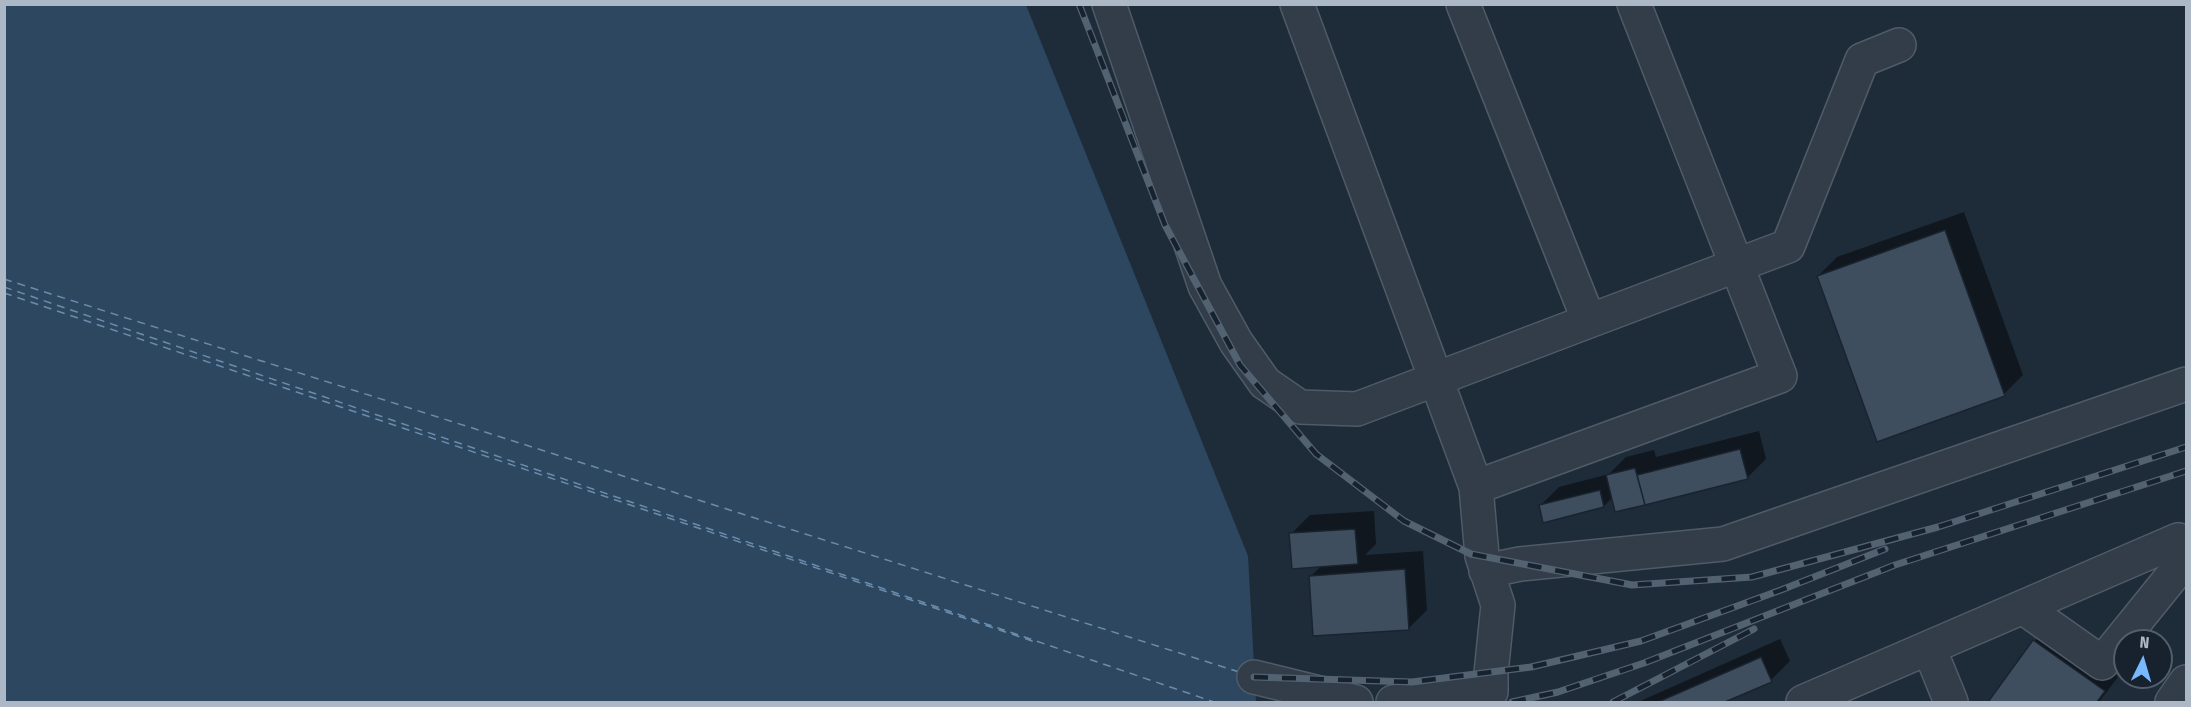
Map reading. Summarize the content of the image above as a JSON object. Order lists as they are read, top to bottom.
{
  "north": "top"
}
